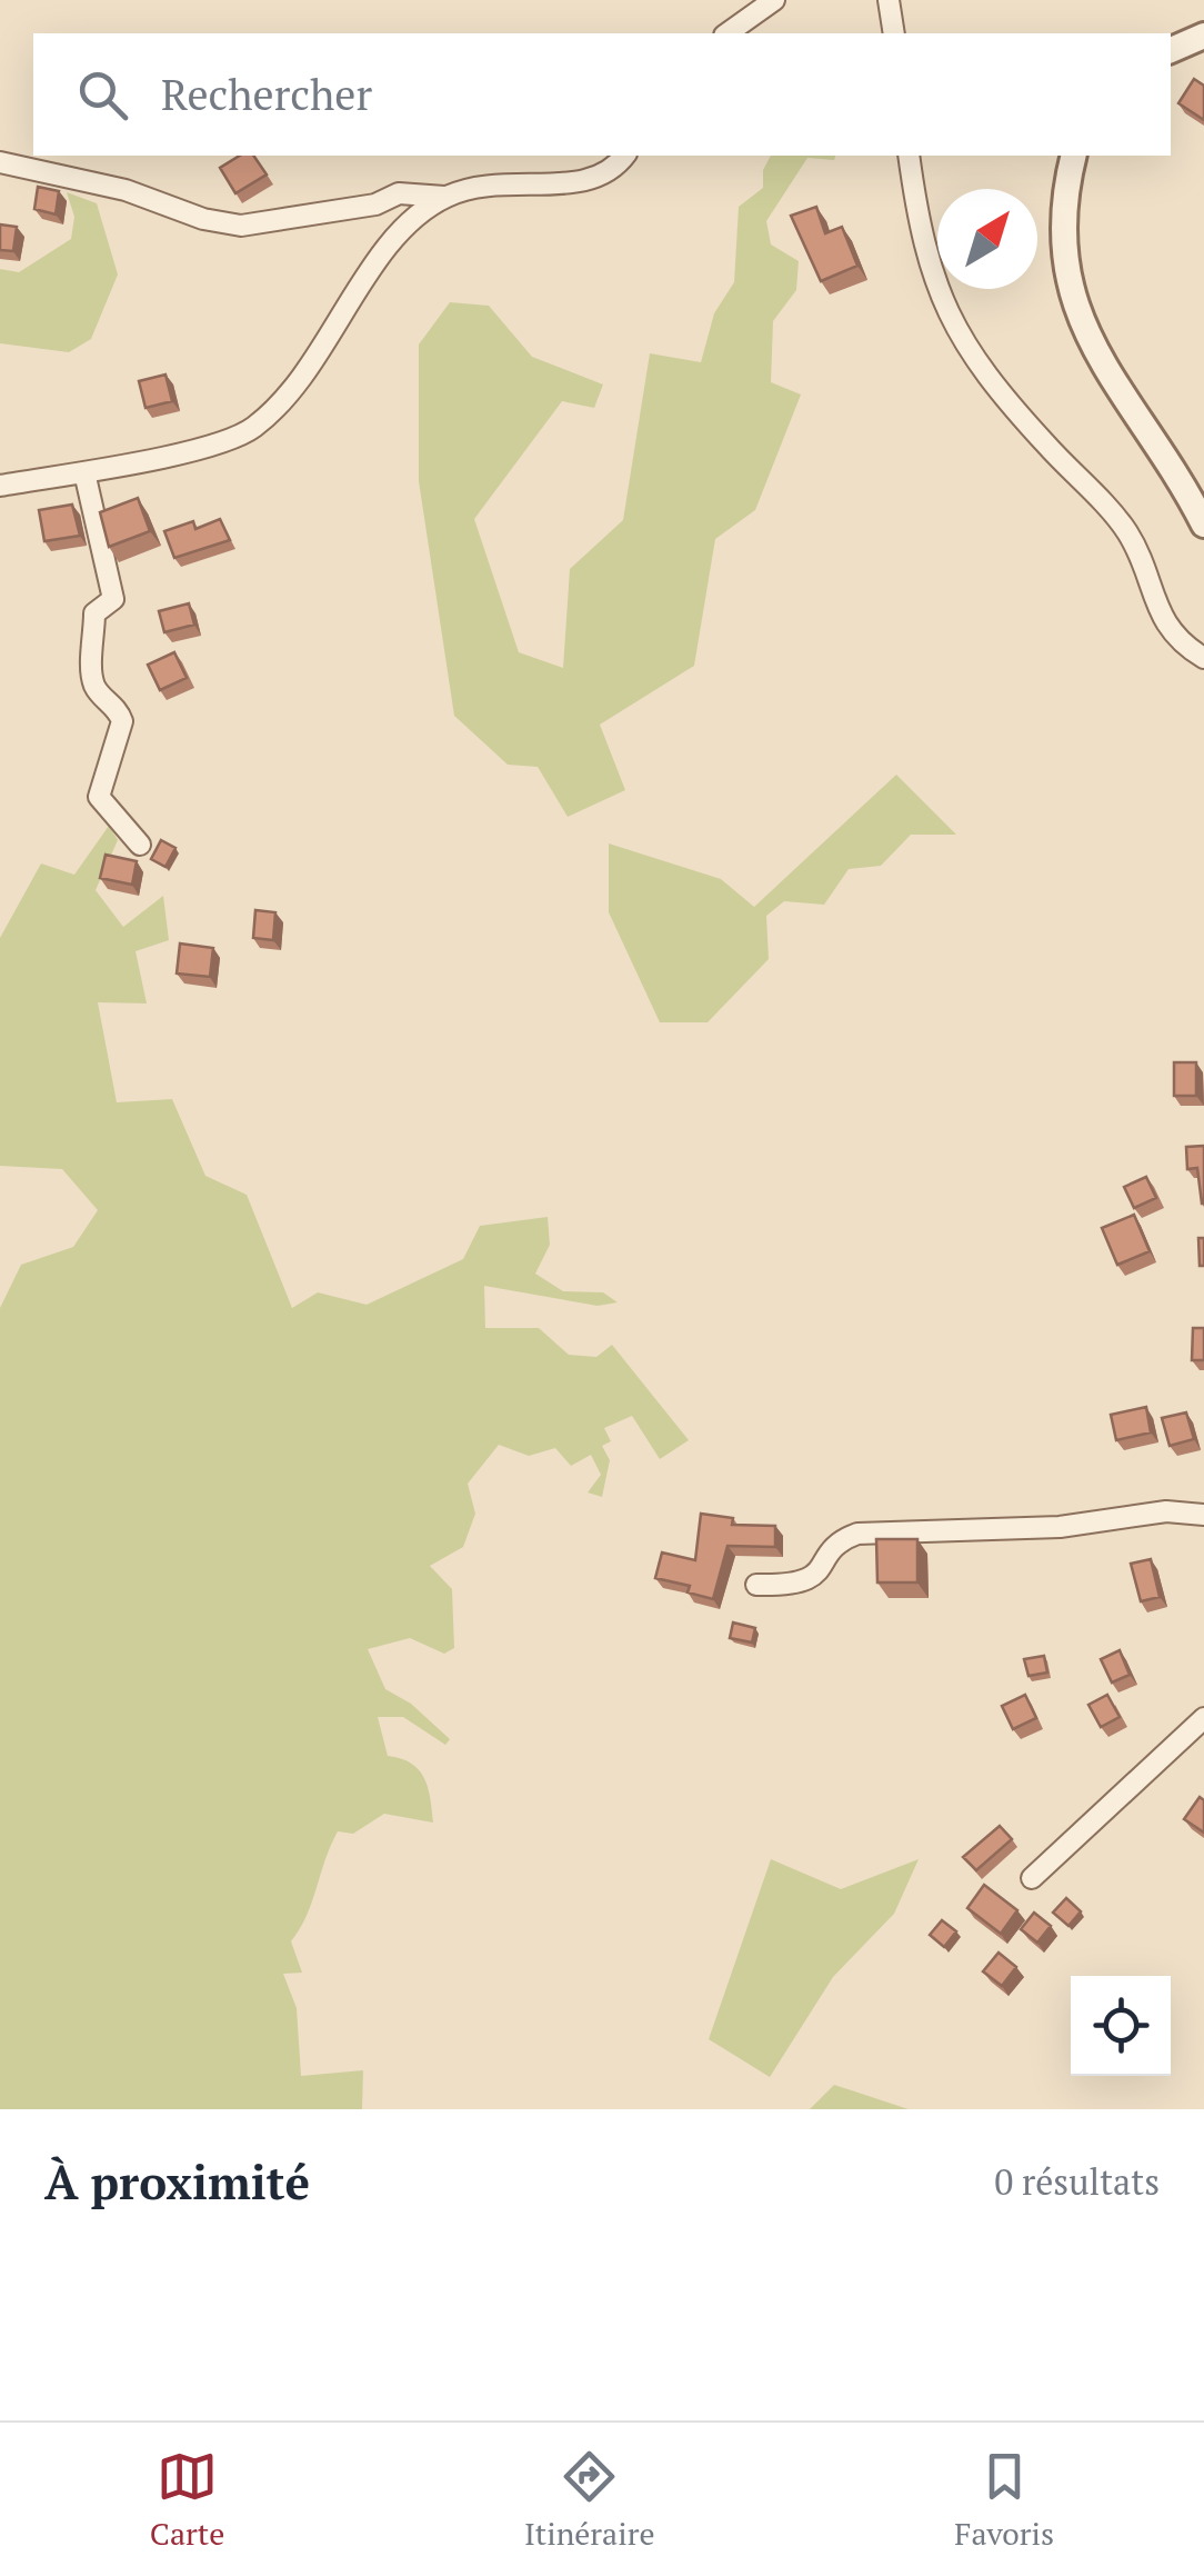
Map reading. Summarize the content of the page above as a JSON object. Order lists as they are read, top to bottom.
{
  "north": "top right",
  "page": {
    "search": "Rechercher",
    "heading": ["À proximité", "0 résultats"],
    "nav": ["Carte", "Itinéraire", "Favoris"]
  }
}
